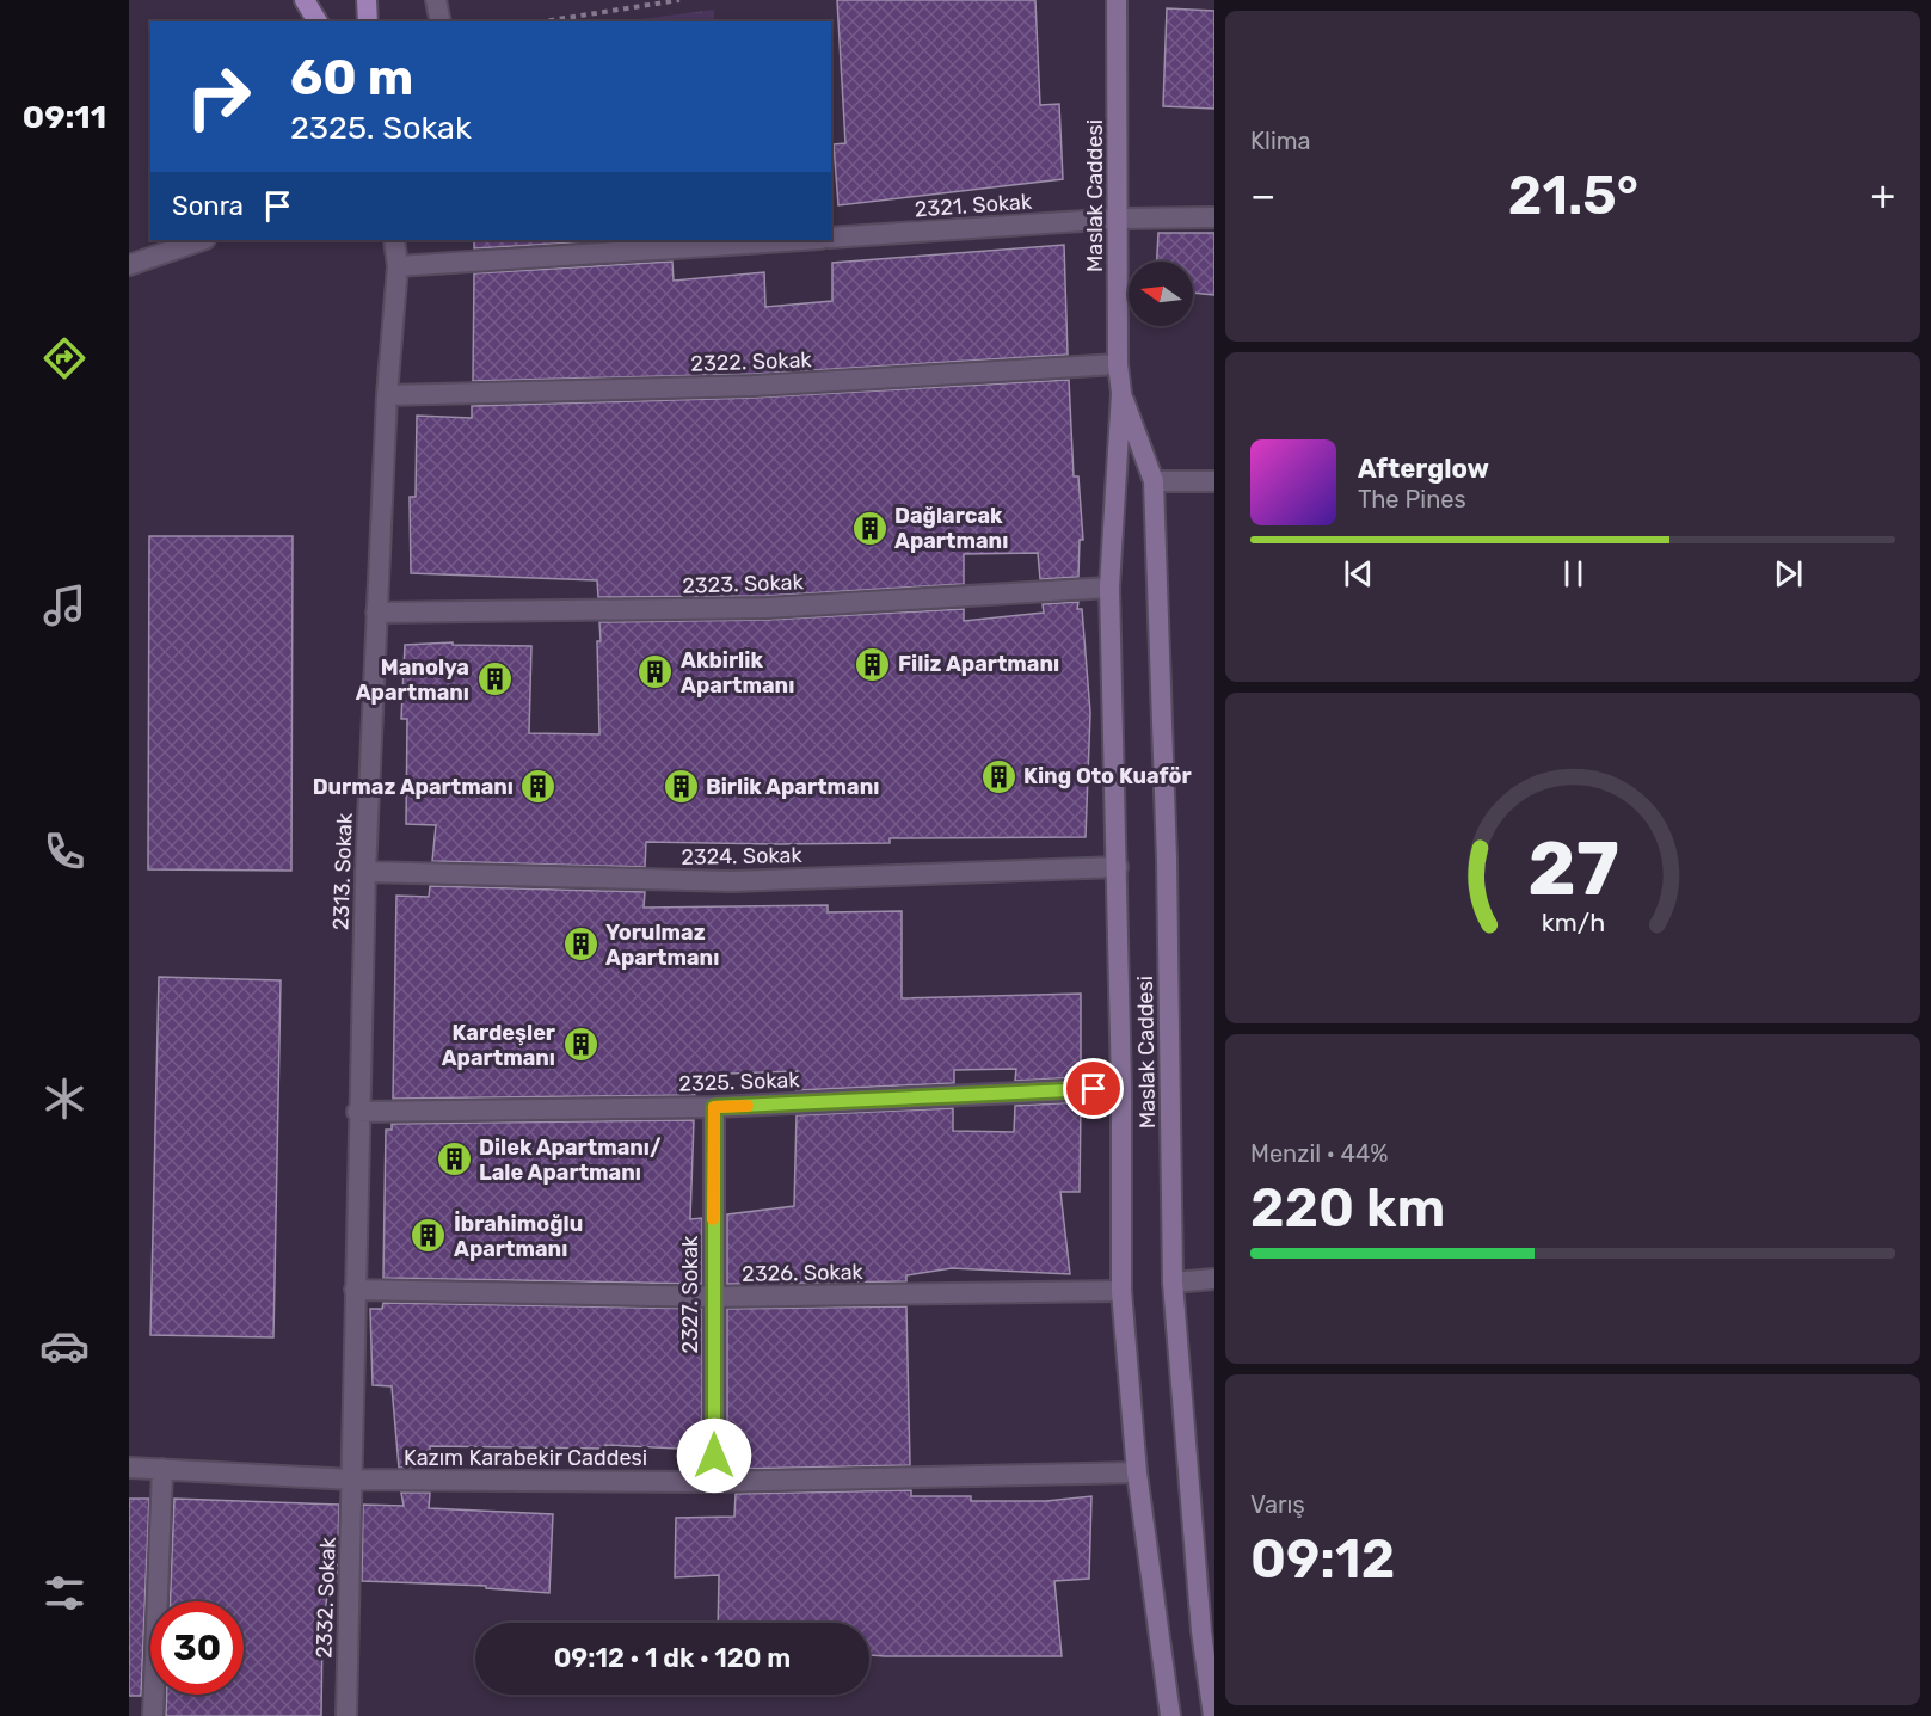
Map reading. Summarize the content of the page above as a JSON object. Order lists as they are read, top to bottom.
{
  "streets": {
    "main road": ["Maslak Caddesi"],
    "street": [
      "2321. Sokak",
      "2322. Sokak",
      "2323. Sokak",
      "2324. Sokak",
      "2313. Sokak",
      "2325. Sokak",
      "2326. Sokak",
      "2327. Sokak",
      "Kazım Karabekir Caddesi",
      "2332. Sokak"
    ]
  },
  "crossings": [
    ["Maslak Caddesi", "2321. Sokak"],
    ["Maslak Caddesi", "2322. Sokak"],
    ["Maslak Caddesi", "2323. Sokak"],
    ["Maslak Caddesi", "2324. Sokak"],
    ["Maslak Caddesi", "2325. Sokak"],
    ["Maslak Caddesi", "2326. Sokak"],
    ["Maslak Caddesi", "Kazım Karabekir Caddesi"],
    ["2322. Sokak", "2313. Sokak"],
    ["2323. Sokak", "2313. Sokak"],
    ["2324. Sokak", "2313. Sokak"],
    ["2313. Sokak", "2325. Sokak"],
    ["2313. Sokak", "2326. Sokak"],
    ["2313. Sokak", "Kazım Karabekir Caddesi"],
    ["2313. Sokak", "2332. Sokak"],
    ["2325. Sokak", "2327. Sokak"],
    ["2326. Sokak", "2327. Sokak"],
    ["2327. Sokak", "Kazım Karabekir Caddesi"],
    ["Kazım Karabekir Caddesi", "2332. Sokak"]
  ],
  "places": {
    "building": [
      "Dağlarcak Apartmanı",
      "Filiz Apartmanı",
      "Akbirlik Apartmanı",
      "Manolya Apartmanı",
      "King Oto Kuaför",
      "Durmaz Apartmanı",
      "Birlik Apartmanı",
      "Yorulmaz Apartmanı",
      "Kardeşler Apartmanı",
      "Dilek Apartmanı/ Lale Apartmanı",
      "İbrahimoğlu Apartmanı"
    ]
  },
  "north": "left",
  "page": {
    "tabs": "09:11",
    "tile": [
      "Klima",
      ["Menzil · 44%", "220 km"],
      ["Varış", "09:12"]
    ],
    "turn": ["60 m", "2325. Sokak"],
    "heat": ["−", "21.5°", "+"],
    "then": "Sonra",
    "song": ["Afterglow", "The Pines"],
    "limit": "30",
    "trip": "09:12 · 1 dk · 120 m",
    "gauge": ["27", "km/h"]
  }
}
